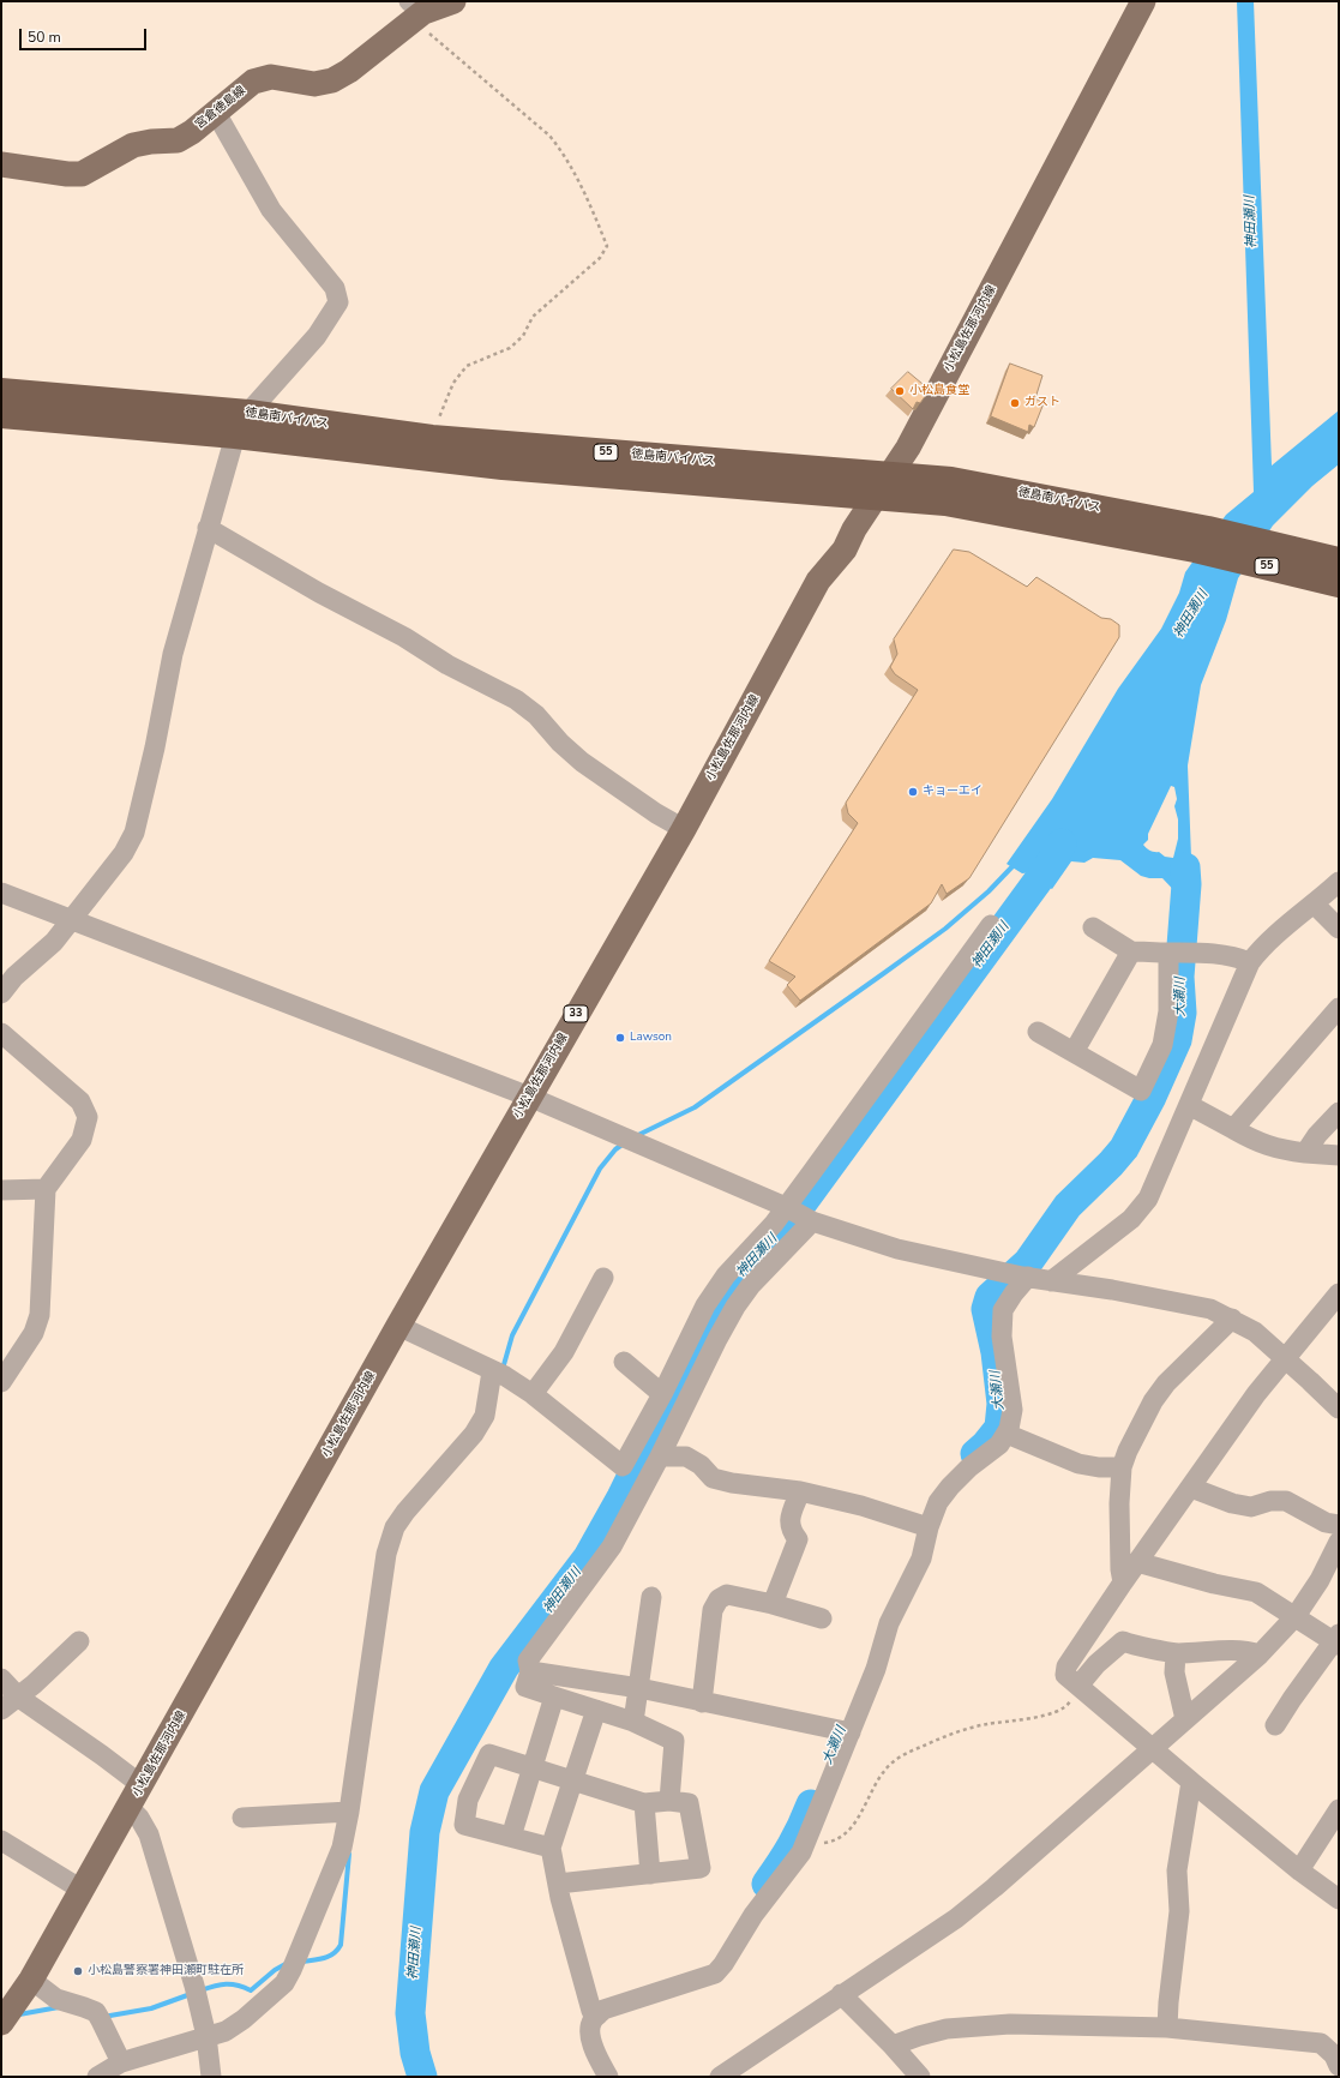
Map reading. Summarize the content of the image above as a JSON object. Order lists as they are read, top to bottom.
{
  "streets": {
    "highway": ["徳島南バイパス", "55"],
    "main road": ["宮倉徳島線", "小松島佐那河内線", "33"]
  },
  "crossings": [
    ["小松島佐那河内線", "徳島南バイパス"]
  ],
  "water": ["神田瀬川", "大瀬川"],
  "places": [
    "小松島食堂",
    "ガスト",
    "キョーエイ",
    "Lawson",
    "小松島警察署神田瀬町駐在所"
  ],
  "scale_bar": "50 m"
}
